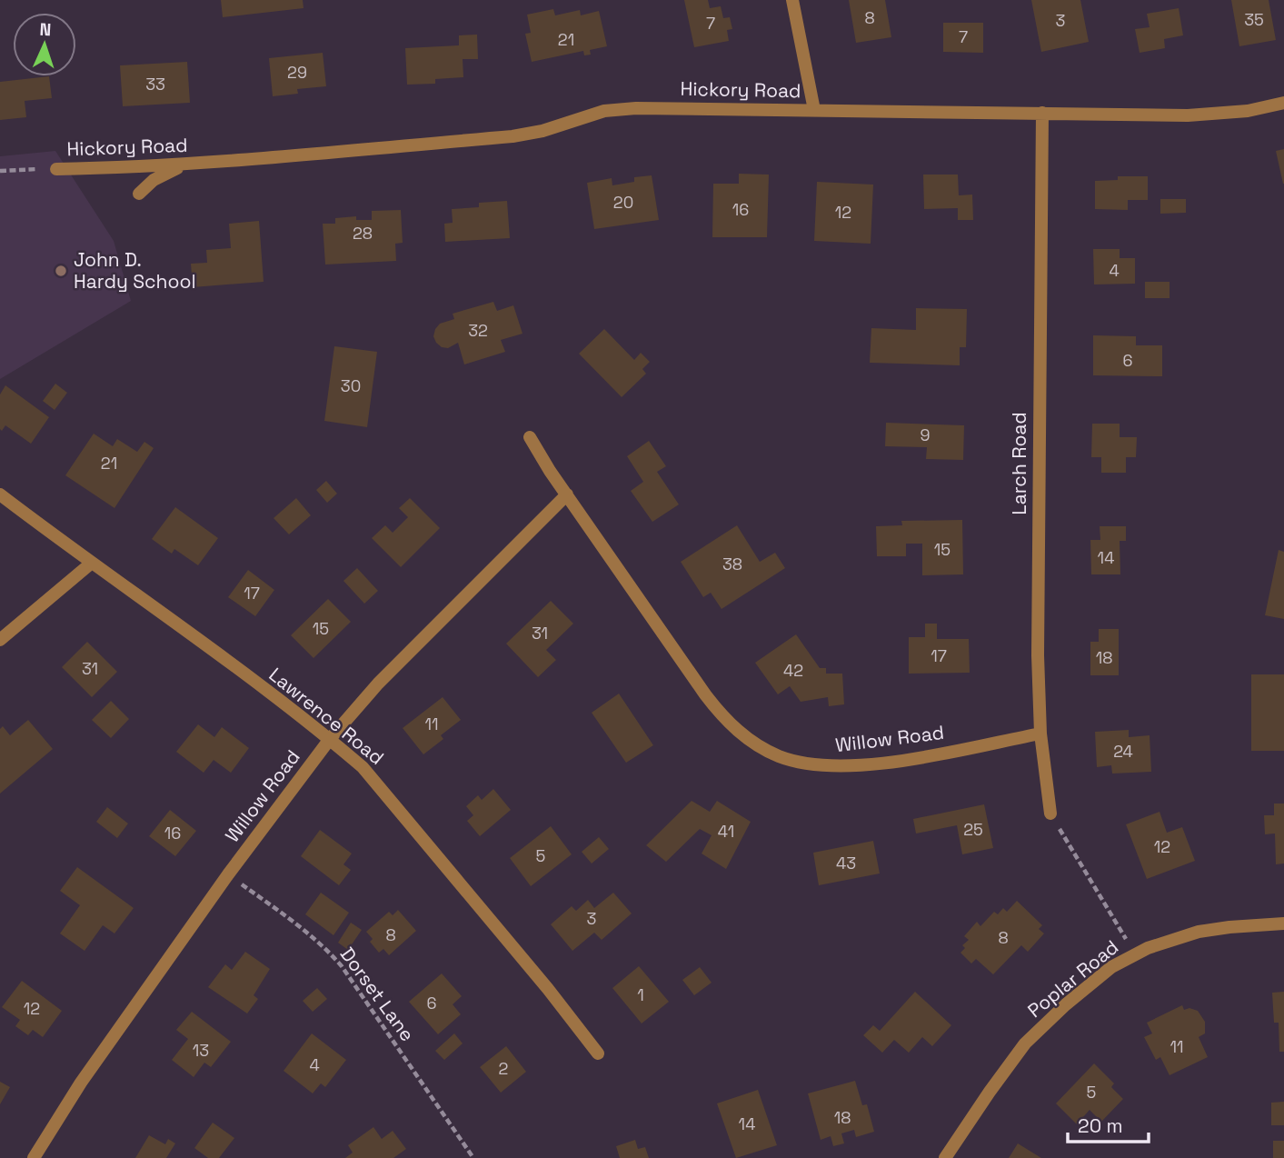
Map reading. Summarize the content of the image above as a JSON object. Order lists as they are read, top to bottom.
{
  "streets": {
    "street": [
      "Hickory Road",
      "Larch Road",
      "Lawrence Road",
      "Willow Road",
      "Poplar Road"
    ],
    "path": ["Dorset Lane"]
  },
  "crossings": [
    ["Hickory Road", "Larch Road"],
    ["Larch Road", "Willow Road"],
    ["Lawrence Road", "Willow Road"],
    ["Willow Road", "Dorset Lane"]
  ],
  "places": ["John D. Hardy School"],
  "house_numbers": [
    "8",
    "35",
    "3",
    "7",
    "7",
    "21",
    "29",
    "33",
    "20",
    "16",
    "12",
    "28",
    "4",
    "32",
    "6",
    "30",
    "9",
    "21",
    "15",
    "14",
    "38",
    "17",
    "15",
    "31",
    "17",
    "18",
    "31",
    "42",
    "11",
    "24",
    "25",
    "41",
    "16",
    "12",
    "5",
    "43",
    "3",
    "8",
    "8",
    "1",
    "6",
    "12",
    "11",
    "13",
    "4",
    "2",
    "5",
    "18",
    "14"
  ],
  "scale_bar": "20 m",
  "north": "top"
}
